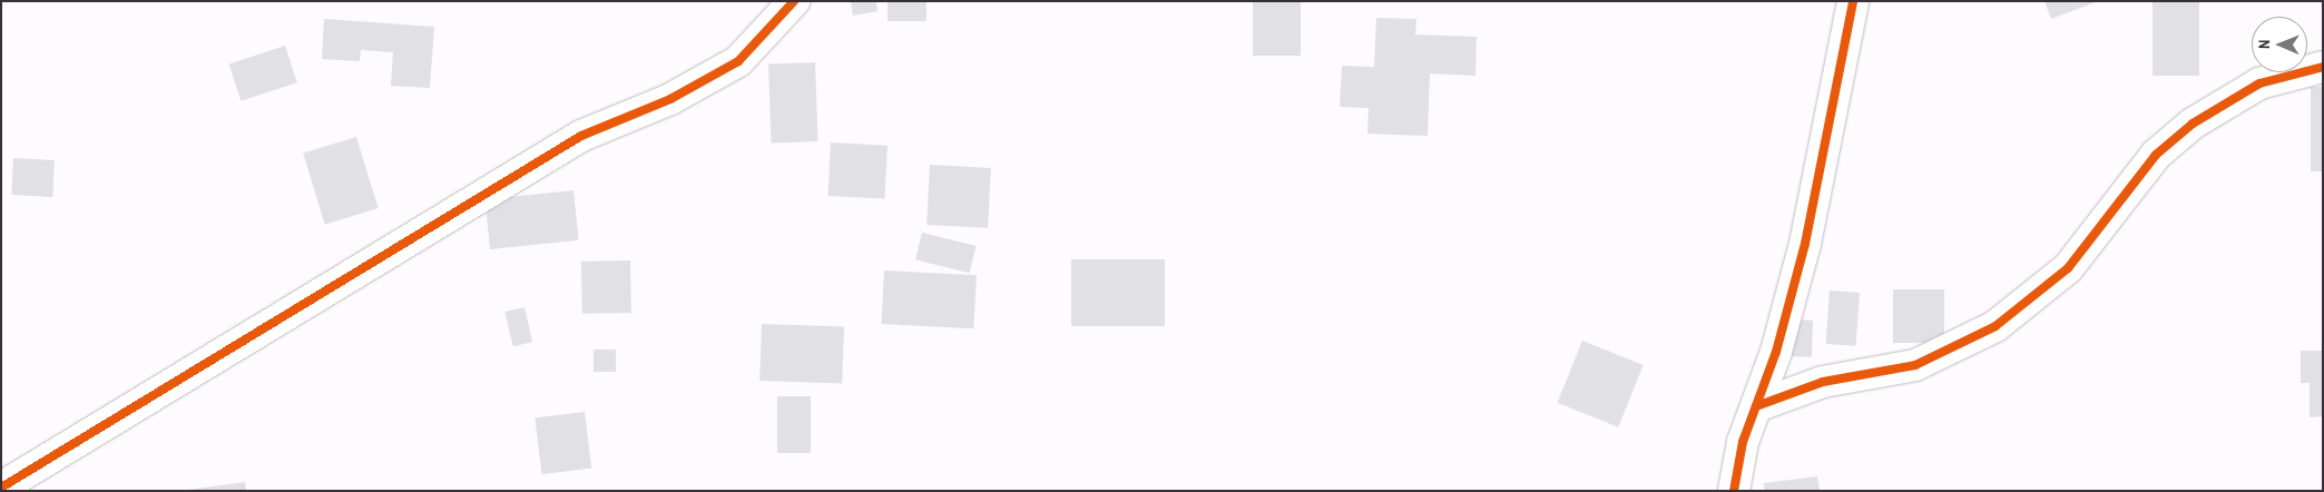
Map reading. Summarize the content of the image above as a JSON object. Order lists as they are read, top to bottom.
{
  "north": "left"
}
